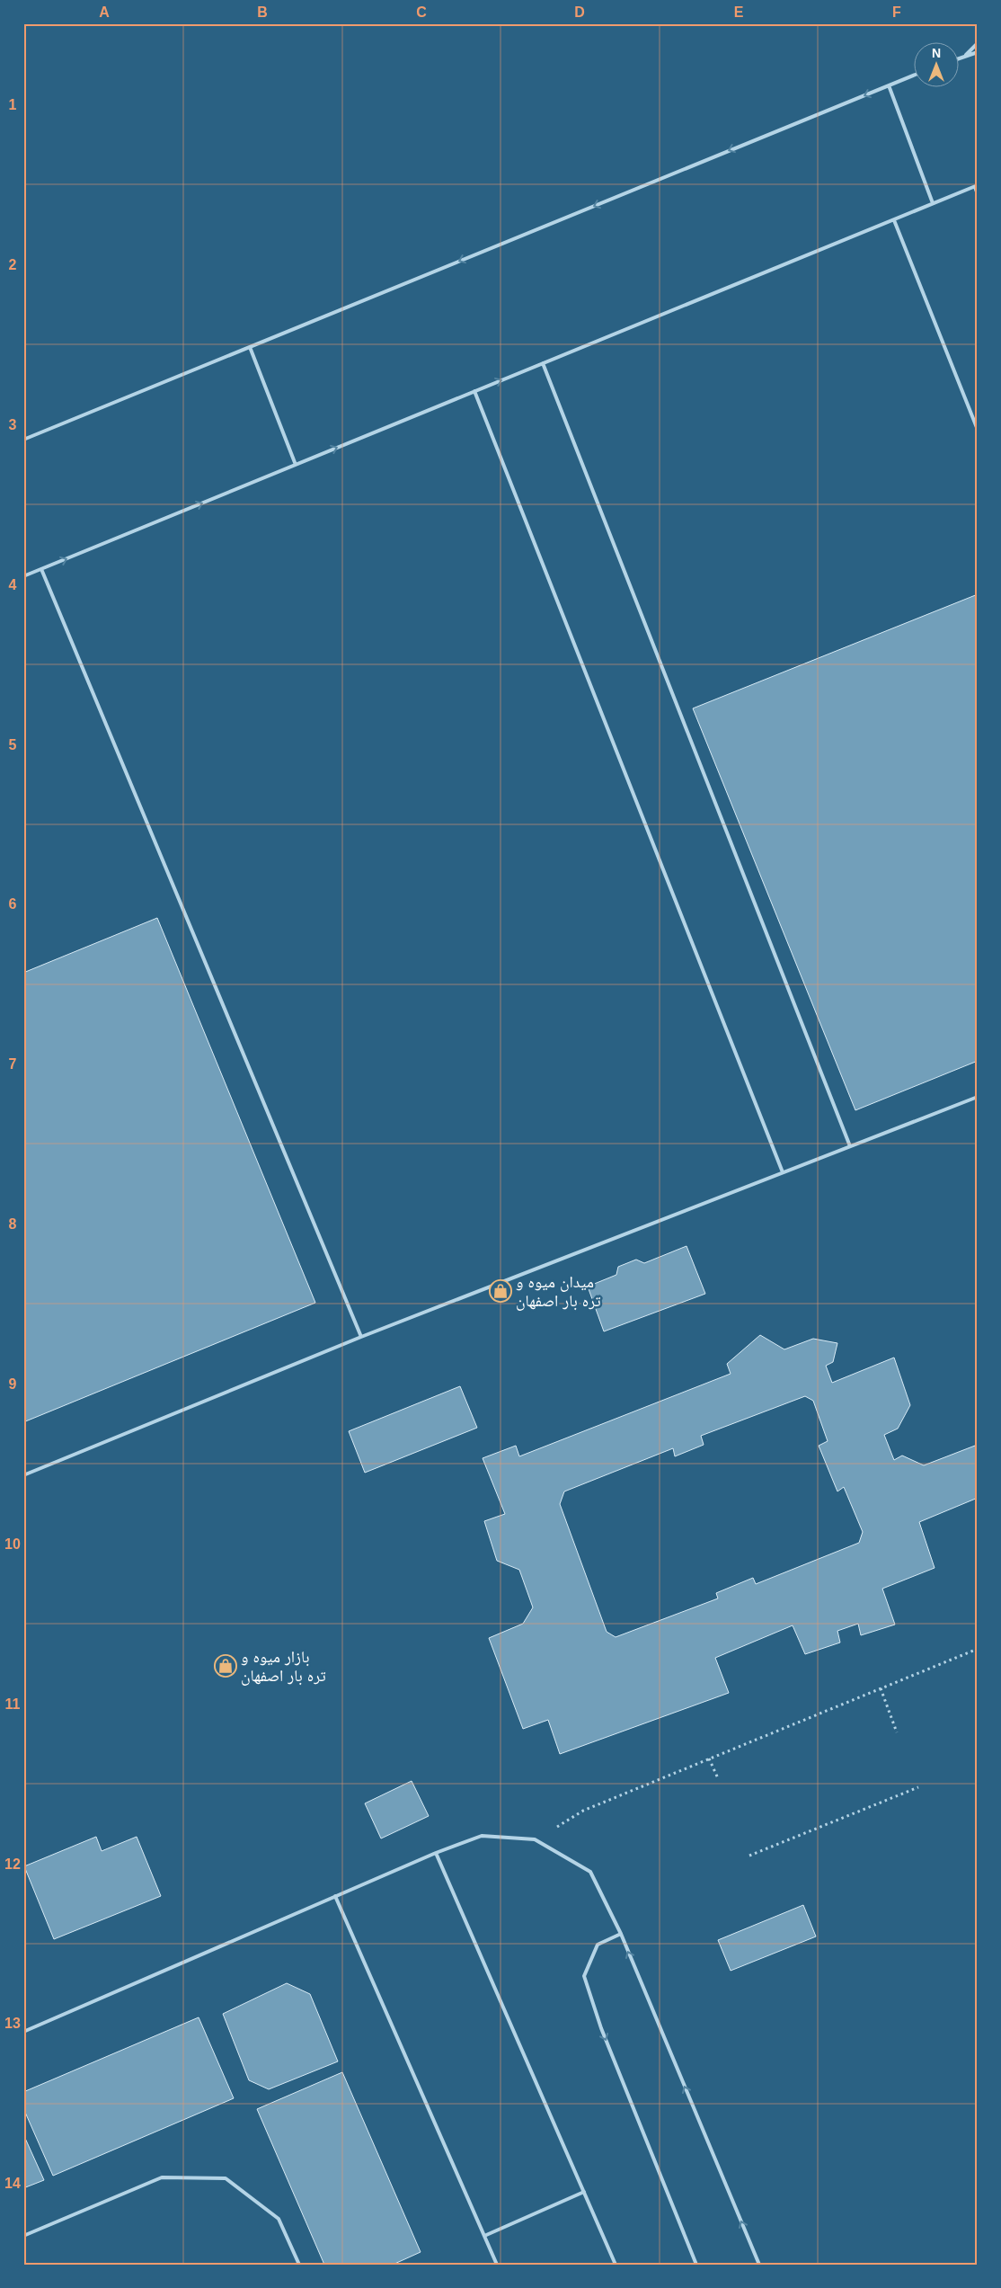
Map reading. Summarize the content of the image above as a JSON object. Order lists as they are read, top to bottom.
{
  "places": {
    "shop": ["میدان میوه و تره بار اصفهان", "بازار میوه و تره بار اصفهان"]
  },
  "north": "top",
  "grid": {
    "columns": [
      "A",
      "B",
      "C",
      "D",
      "E",
      "F"
    ],
    "rows": [
      "1",
      "2",
      "3",
      "4",
      "5",
      "6",
      "7",
      "8",
      "9",
      "10",
      "11",
      "12",
      "13",
      "14"
    ]
  }
}
